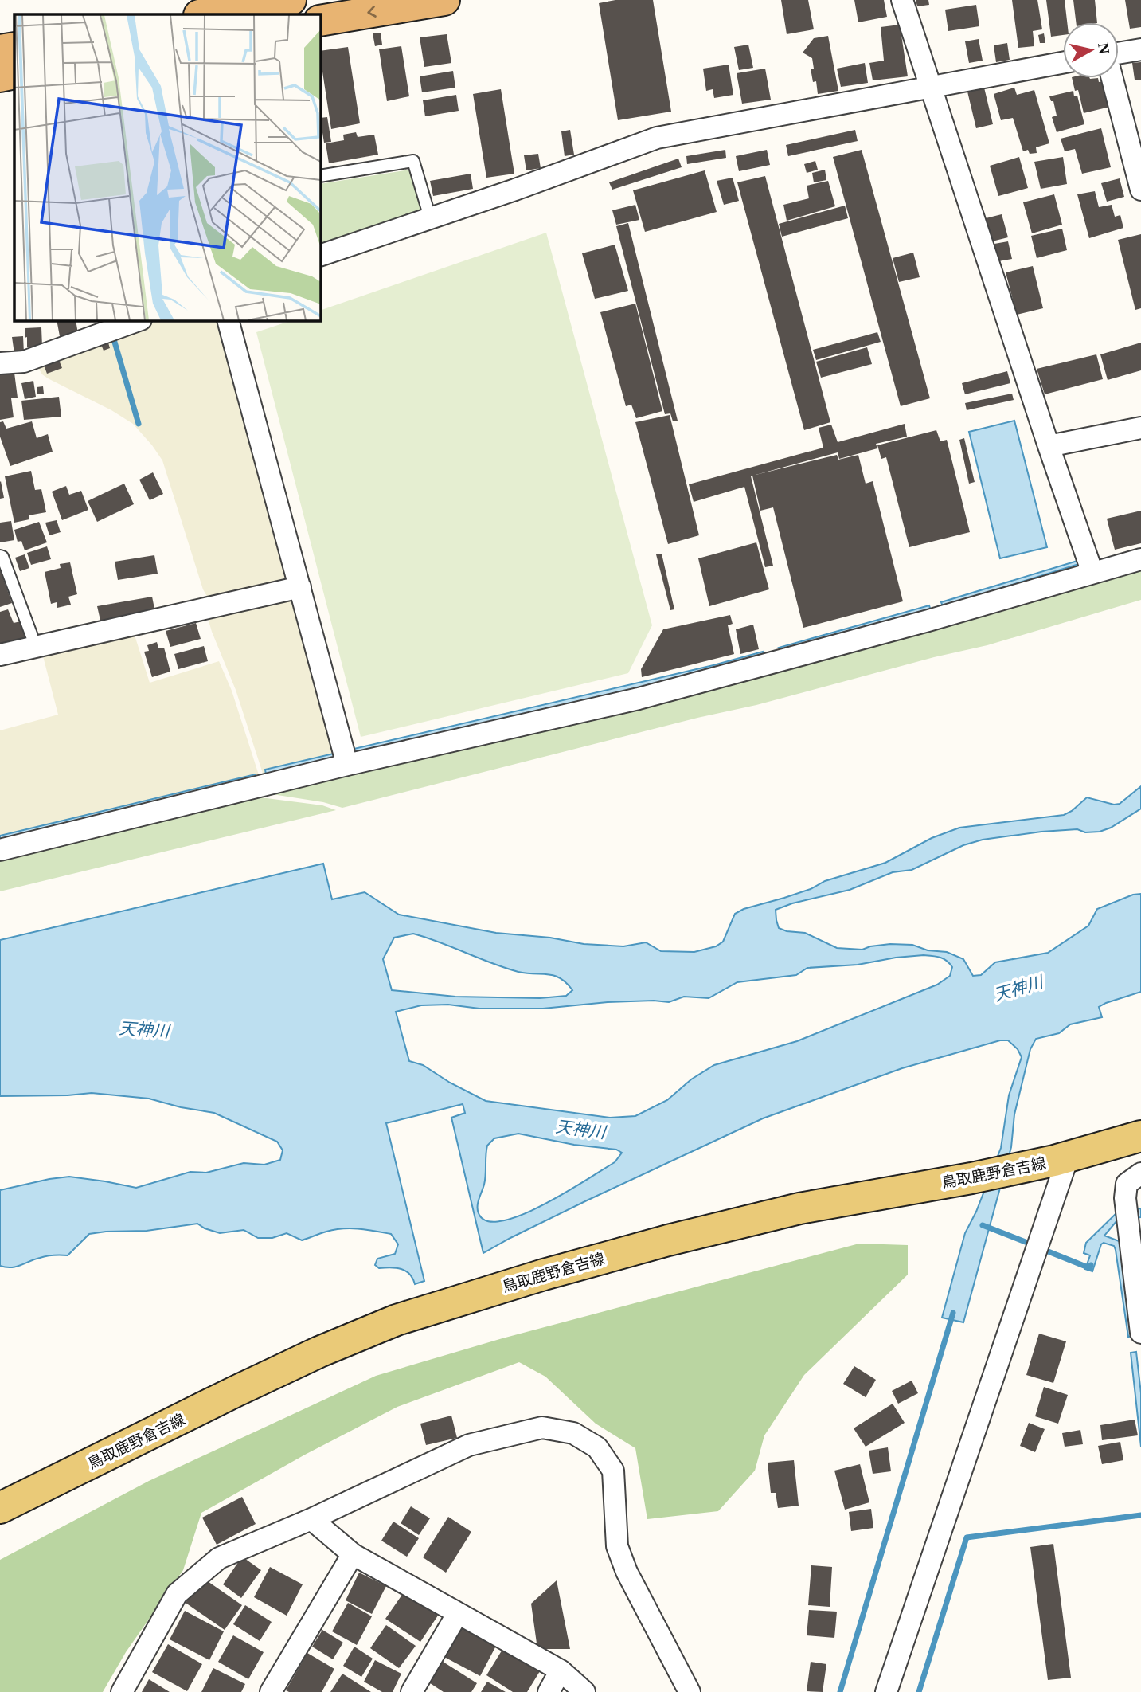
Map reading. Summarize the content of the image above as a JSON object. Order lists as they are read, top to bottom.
{
  "streets": {
    "main road": ["鳥取鹿野倉吉線"]
  },
  "water": ["天神川"],
  "north": "right"
}
